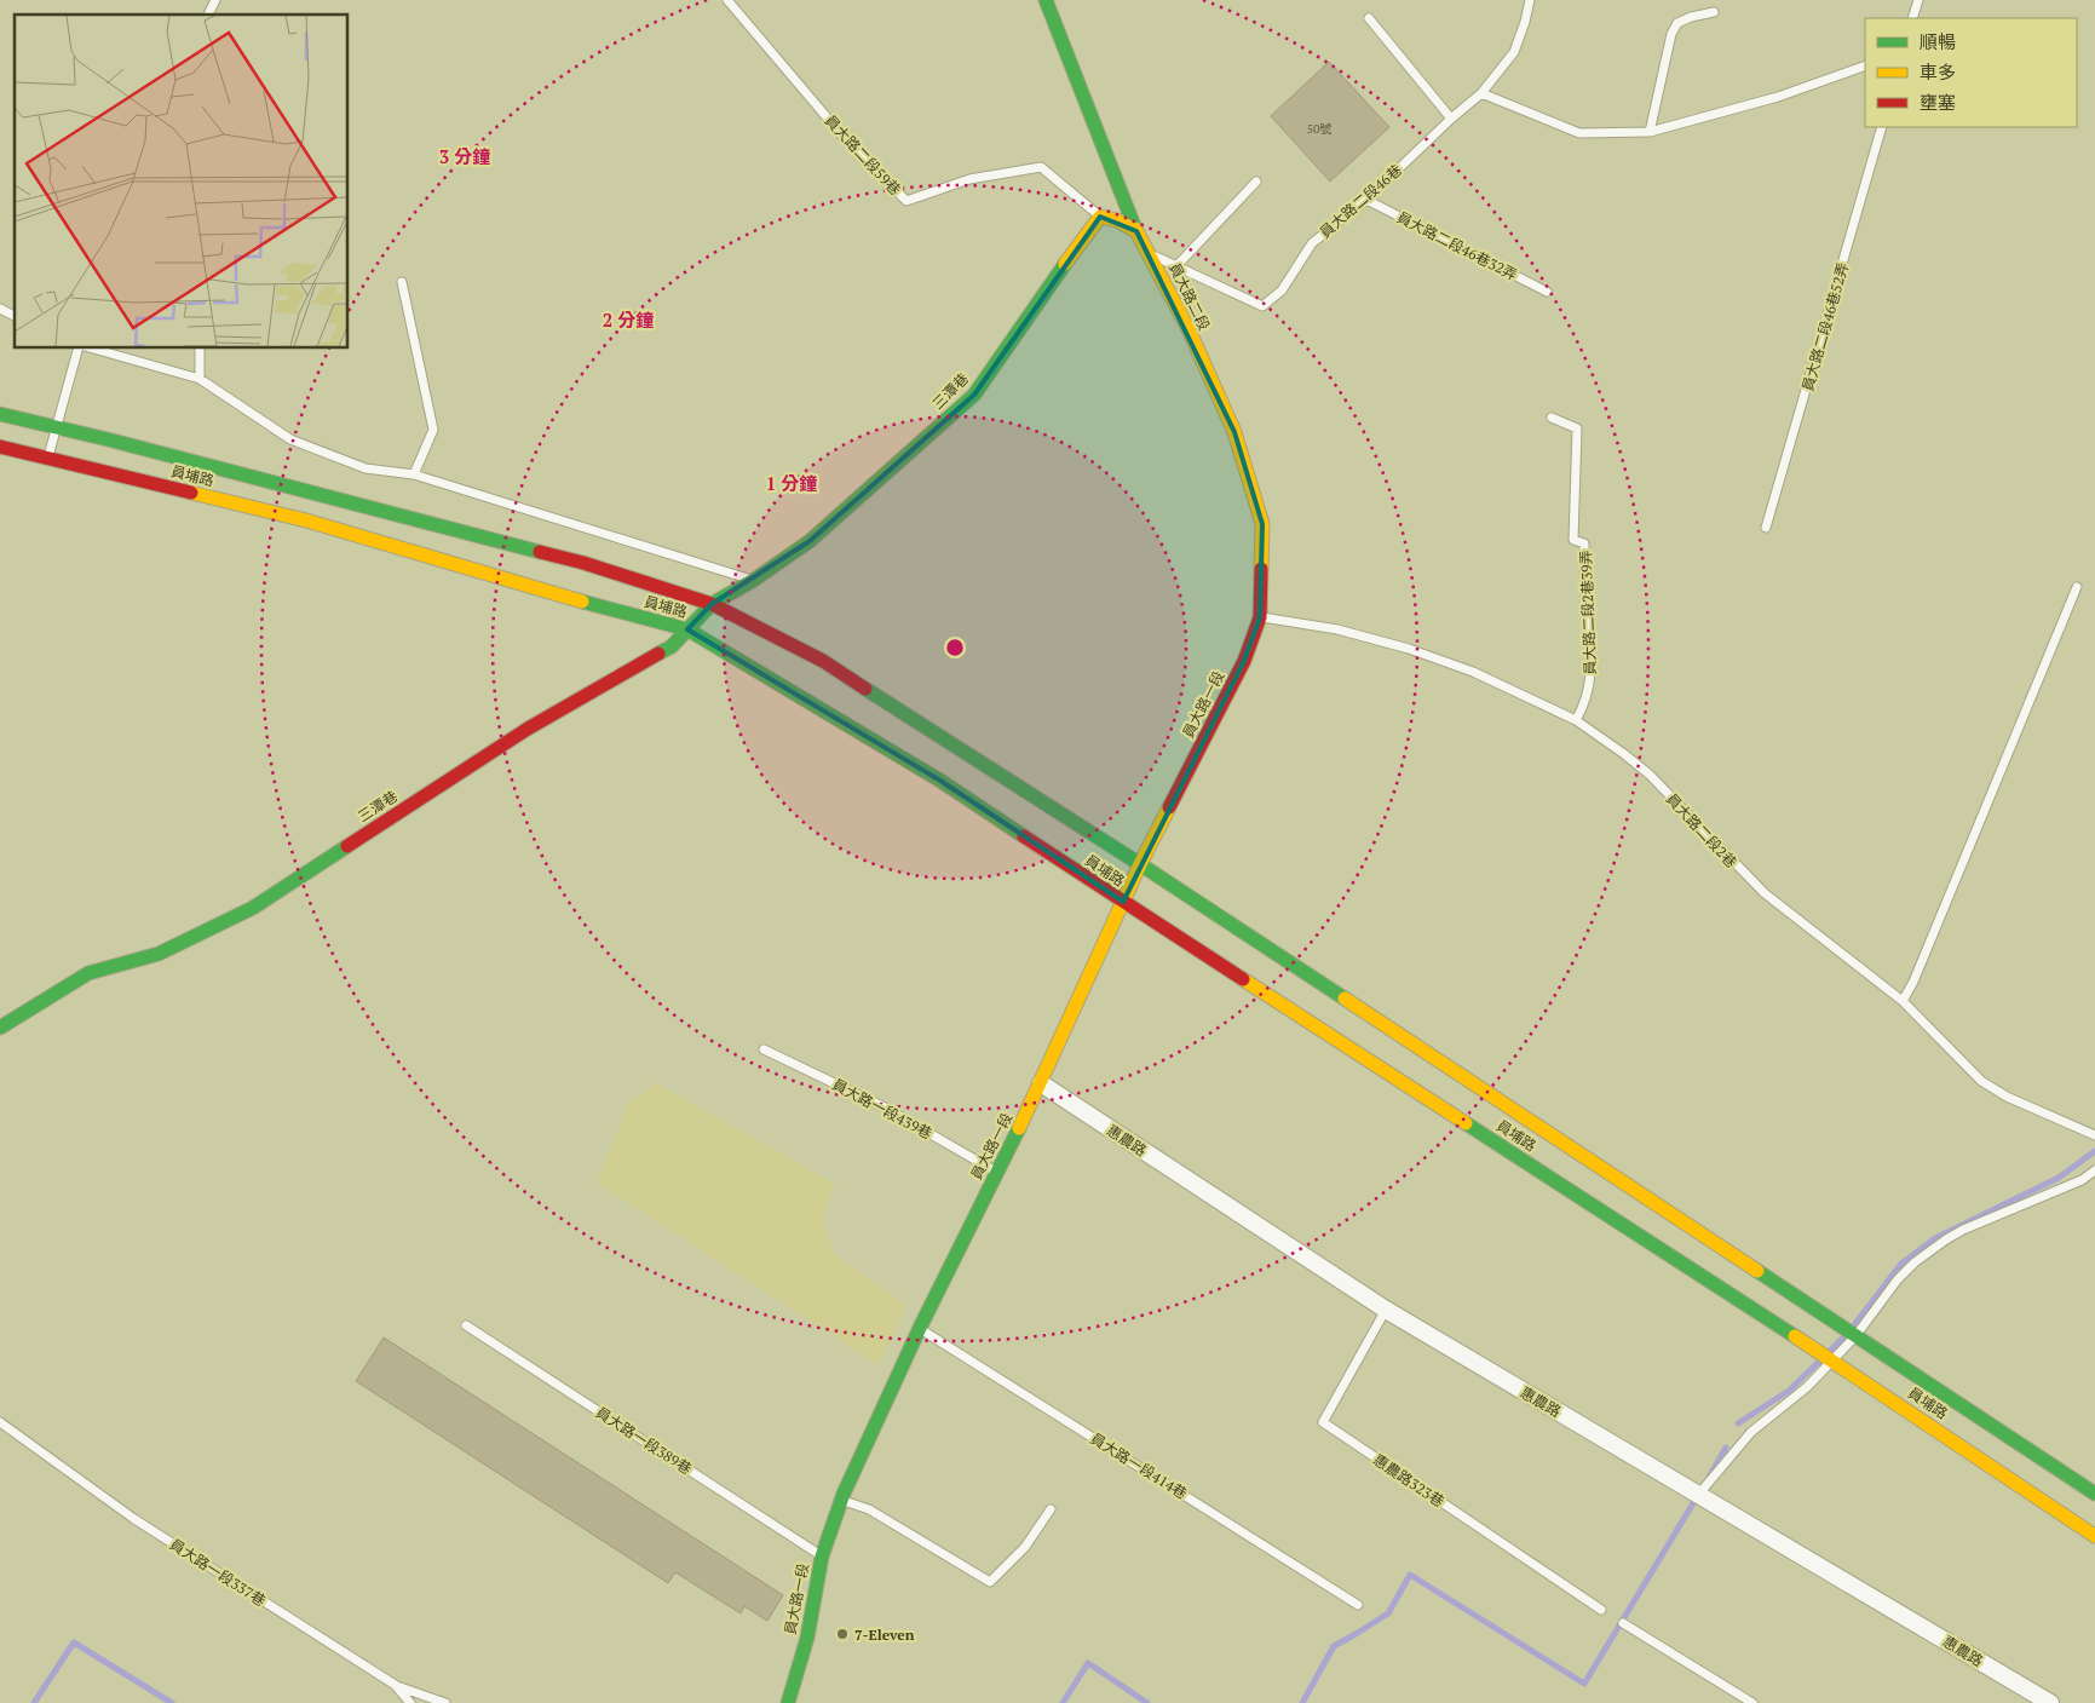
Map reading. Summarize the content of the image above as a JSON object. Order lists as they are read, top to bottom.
{
  "streets": {
    "street": [
      "員大路二段",
      "三潭巷",
      "員埔路",
      "員大路一段",
      "惠農路"
    ],
    "lane": [
      "員大路二段59巷",
      "員大路二段46巷",
      "員大路二段46巷32弄",
      "員大路二段46巷52弄",
      "員大路二段2巷39弄",
      "員大路二段2巷",
      "員大路一段439巷",
      "員大路一段389巷",
      "員大路一段414巷",
      "惠農路323巷",
      "員大路一段337巷"
    ]
  },
  "crossings": [
    ["員大路二段59巷", "三潭巷"],
    ["員大路二段46巷", "員大路二段46巷32弄"],
    ["員大路二段46巷", "員大路二段"],
    ["員大路二段", "員大路一段"],
    ["員大路二段", "員大路二段2巷"],
    ["三潭巷", "員埔路"],
    ["員埔路", "員大路一段"],
    ["員大路二段2巷39弄", "員大路二段2巷"],
    ["員大路一段", "員大路二段2巷"],
    ["員大路一段", "員大路一段439巷"],
    ["員大路一段", "惠農路"],
    ["員大路一段", "員大路一段389巷"],
    ["員大路一段", "員大路一段414巷"],
    ["惠農路", "惠農路323巷"]
  ],
  "places": ["7-Eleven"],
  "house_numbers": ["50號"],
  "legend": ["順暢", "車多", "壅塞"],
  "rings": ["3 分鐘", "2 分鐘", "1 分鐘"]
}
